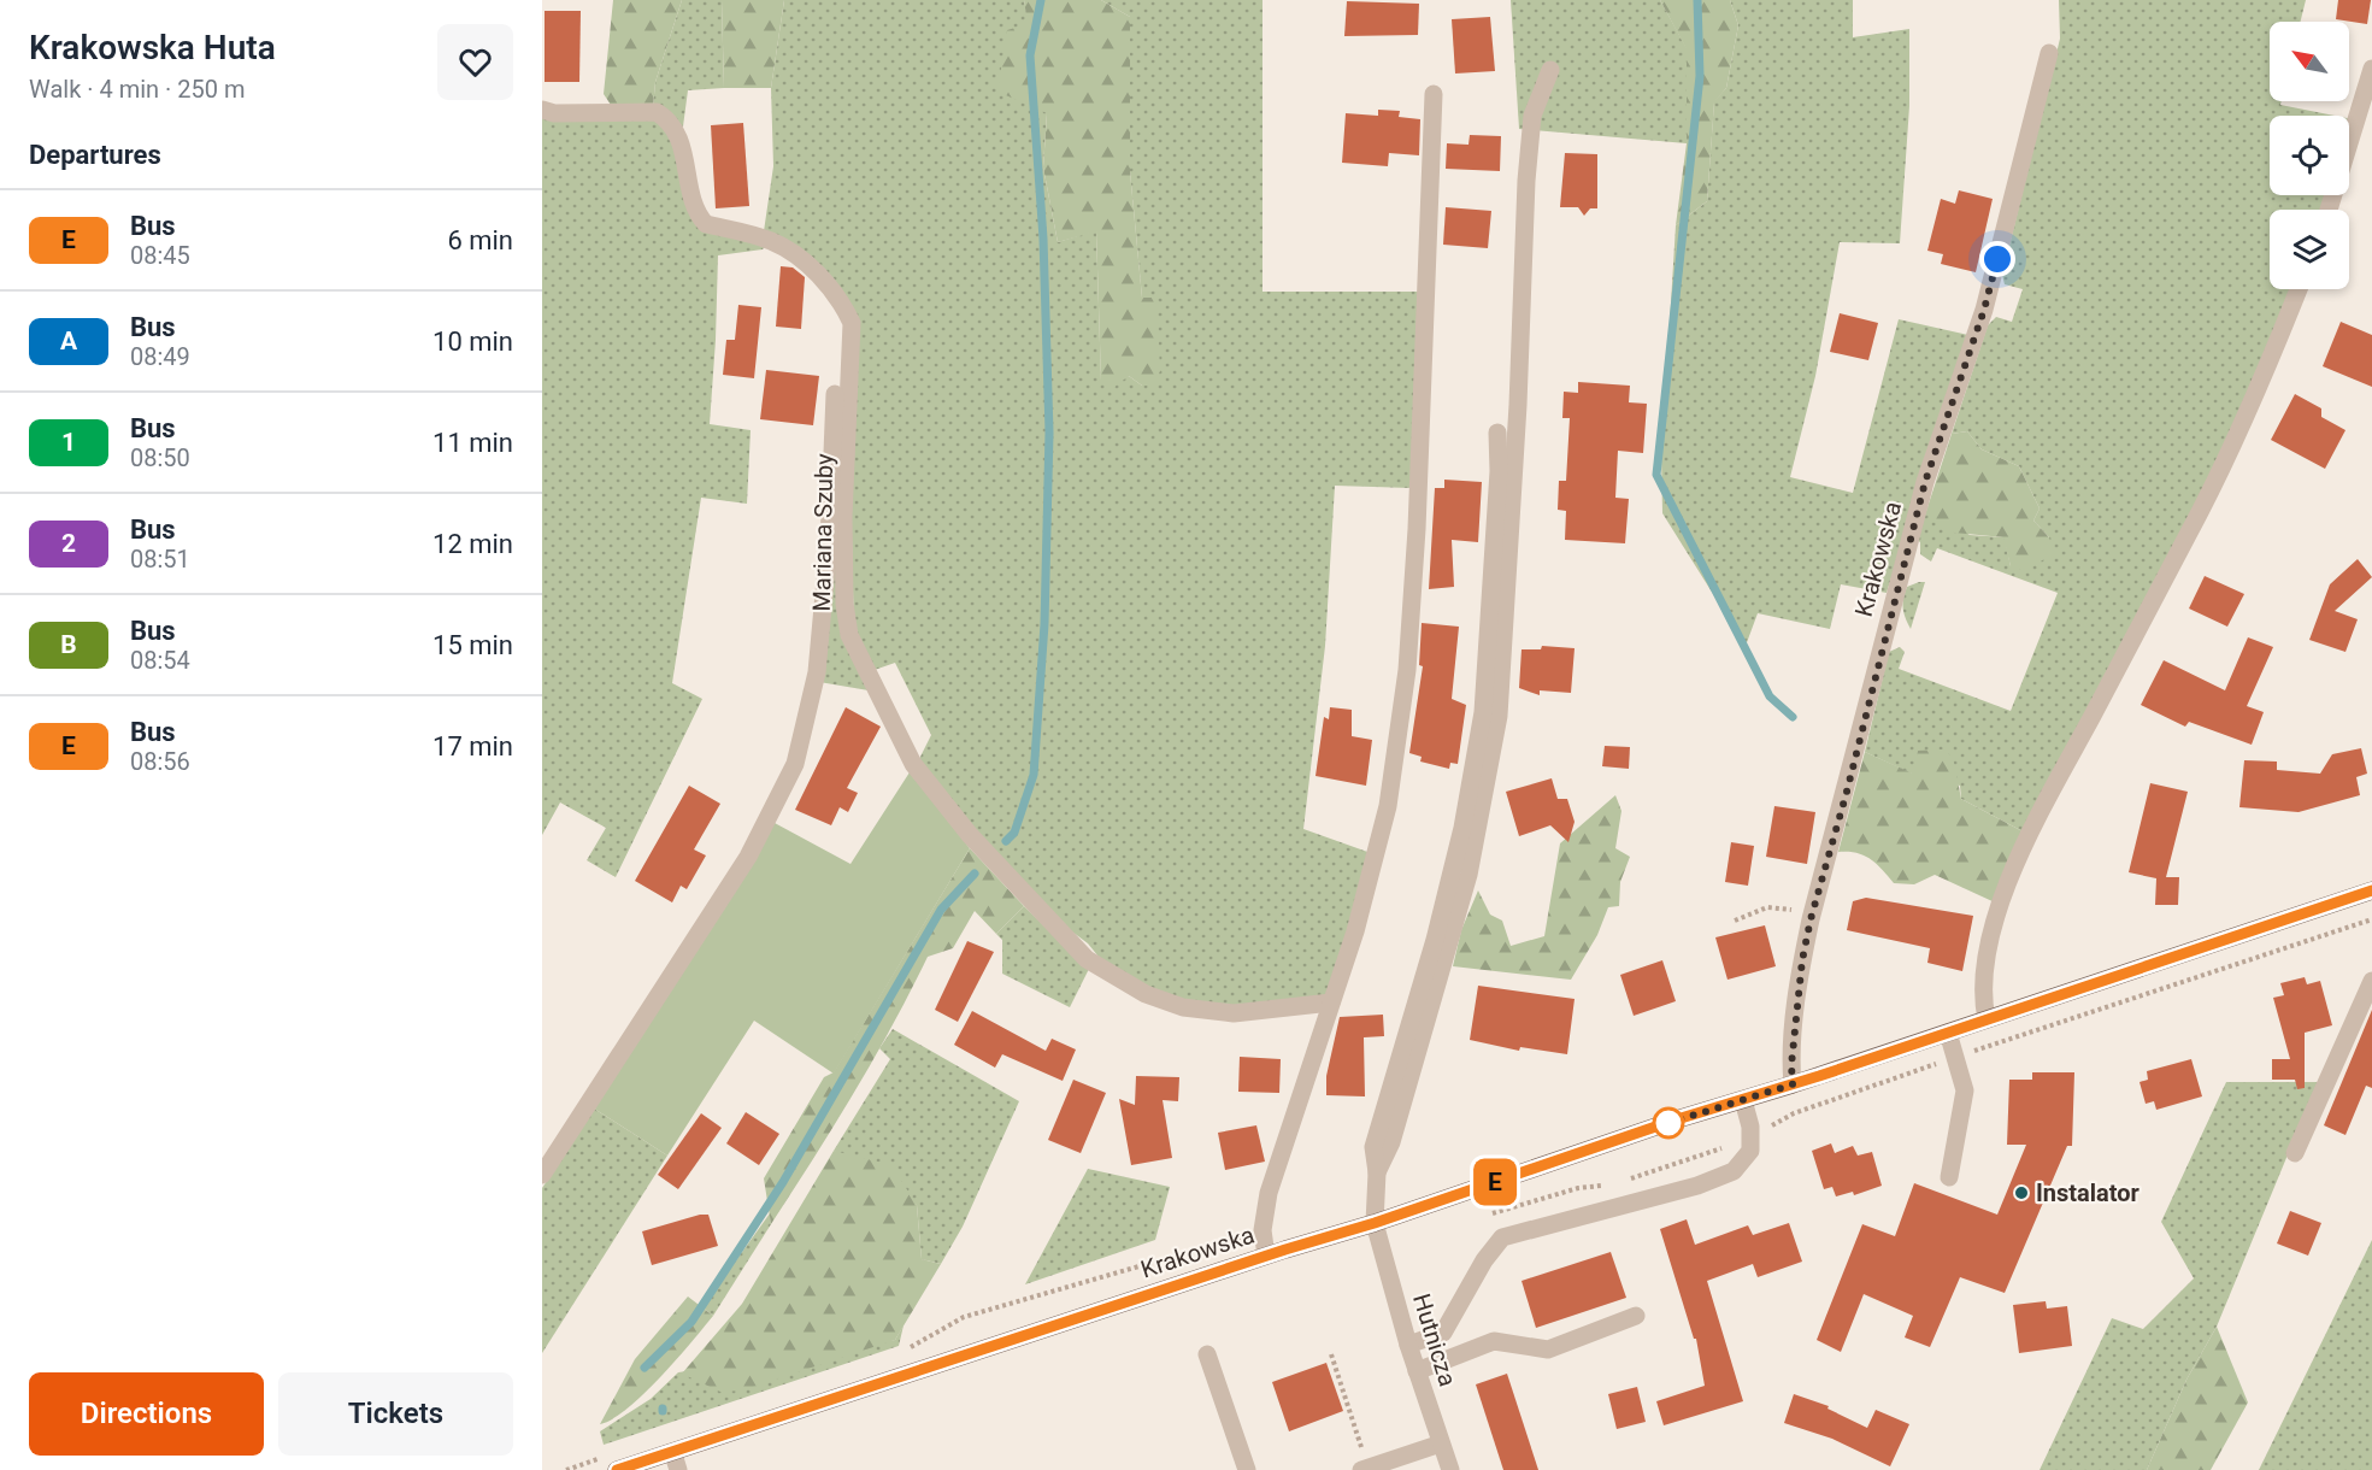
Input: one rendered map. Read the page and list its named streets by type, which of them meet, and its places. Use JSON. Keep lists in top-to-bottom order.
{
  "streets": {
    "main road": ["Krakowska"],
    "street": ["Mariana Szuby", "Hutnicza"]
  },
  "crossings": [
    ["Krakowska", "Hutnicza"]
  ],
  "places": ["Instalator"],
  "lines": ["bus line E"],
  "north": "top left",
  "page": {
    "heading": [
      ["Krakowska Huta", "Walk · 4 min · 250 m"],
      "Departures"
    ],
    "on_map": "E",
    "list": [
      {
        "mark": "E",
        "name": "Bus",
        "note": "08:45",
        "value": "6 min"
      },
      {
        "mark": "A",
        "name": "Bus",
        "note": "08:49",
        "value": "10 min"
      },
      {
        "mark": "1",
        "name": "Bus",
        "note": "08:50",
        "value": "11 min"
      },
      {
        "mark": "2",
        "name": "Bus",
        "note": "08:51",
        "value": "12 min"
      },
      {
        "mark": "B",
        "name": "Bus",
        "note": "08:54",
        "value": "15 min"
      },
      {
        "mark": "E",
        "name": "Bus",
        "note": "08:56",
        "value": "17 min"
      }
    ],
    "buttons": ["Directions", "Tickets"]
  }
}
